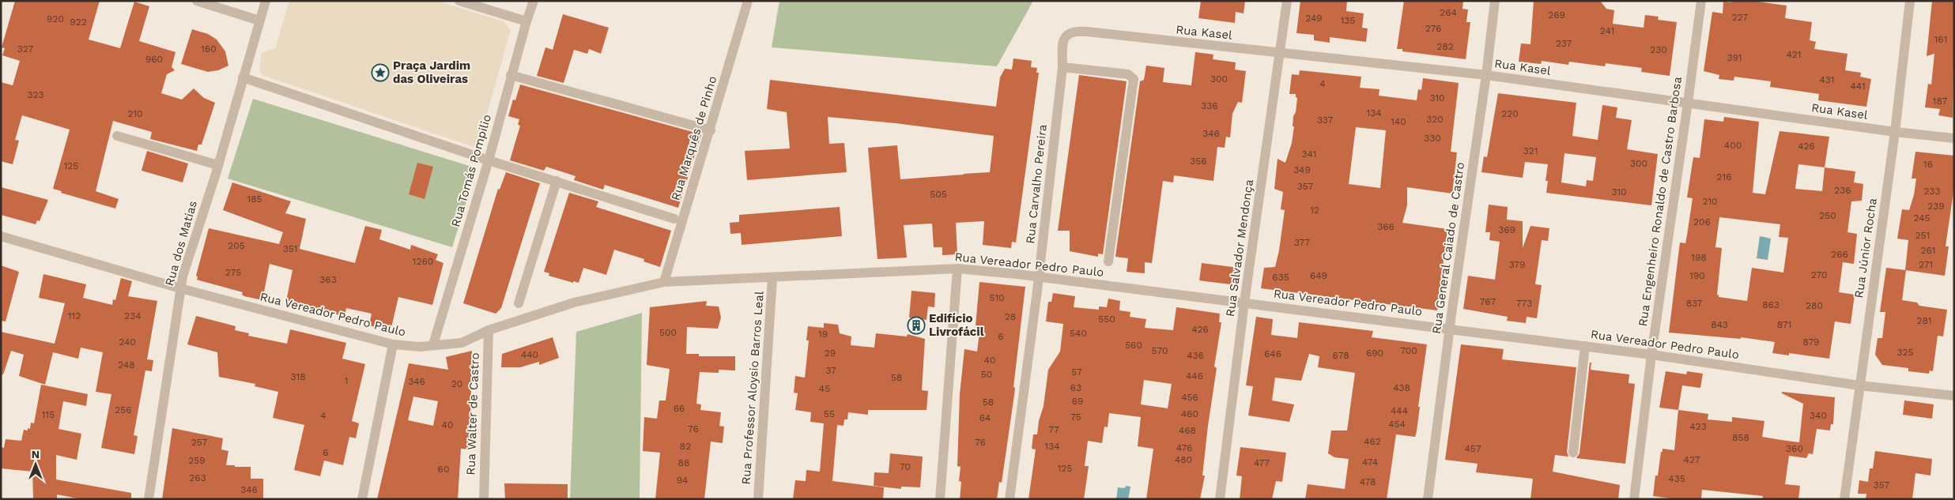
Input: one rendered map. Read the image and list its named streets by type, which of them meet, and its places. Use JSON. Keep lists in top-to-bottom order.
{
  "streets": {
    "street": [
      "Rua Kasel",
      "Rua Marquês de Pinho",
      "Rua Tomás Pompilio",
      "Rua Carvalho Pereira",
      "Rua Engenheiro Ronaldo de Castro Barbosa",
      "Rua dos Matias",
      "Rua Salvador Mendonça",
      "Rua General Caiado de Castro",
      "Rua Júnior Rocha",
      "Rua Vereador Pedro Paulo",
      "Rua Professor Aloysio Barros Leal",
      "Rua Walter de Castro"
    ]
  },
  "crossings": [
    ["Rua Kasel", "Rua Carvalho Pereira"],
    ["Rua Kasel", "Rua Engenheiro Ronaldo de Castro Barbosa"],
    ["Rua Kasel", "Rua Salvador Mendonça"],
    ["Rua Kasel", "Rua General Caiado de Castro"],
    ["Rua Kasel", "Rua Júnior Rocha"],
    ["Rua Marquês de Pinho", "Rua Vereador Pedro Paulo"],
    ["Rua Tomás Pompilio", "Rua Vereador Pedro Paulo"],
    ["Rua Carvalho Pereira", "Rua Vereador Pedro Paulo"],
    ["Rua Engenheiro Ronaldo de Castro Barbosa", "Rua Vereador Pedro Paulo"],
    ["Rua dos Matias", "Rua Vereador Pedro Paulo"],
    ["Rua Salvador Mendonça", "Rua Vereador Pedro Paulo"],
    ["Rua General Caiado de Castro", "Rua Vereador Pedro Paulo"],
    ["Rua Júnior Rocha", "Rua Vereador Pedro Paulo"],
    ["Rua Vereador Pedro Paulo", "Rua Professor Aloysio Barros Leal"],
    ["Rua Vereador Pedro Paulo", "Rua Walter de Castro"]
  ],
  "places": {
    "place": ["Praça Jardim das Oliveiras"],
    "building": ["Edifício Livrofácil"]
  },
  "house_numbers": [
    "264",
    "269",
    "227",
    "249",
    "920",
    "135",
    "922",
    "276",
    "241",
    "161",
    "237",
    "282",
    "327",
    "160",
    "230",
    "421",
    "391",
    "960",
    "300",
    "431",
    "4",
    "441",
    "323",
    "310",
    "187",
    "336",
    "134",
    "210",
    "220",
    "320",
    "337",
    "140",
    "346",
    "330",
    "400",
    "426",
    "321",
    "341",
    "356",
    "300",
    "16",
    "125",
    "349",
    "216",
    "357",
    "236",
    "233",
    "310",
    "505",
    "185",
    "210",
    "239",
    "12",
    "250",
    "245",
    "206",
    "366",
    "369",
    "251",
    "377",
    "205",
    "351",
    "261",
    "266",
    "198",
    "1260",
    "379",
    "271",
    "275",
    "270",
    "649",
    "190",
    "635",
    "363",
    "510",
    "767",
    "773",
    "837",
    "863",
    "280",
    "112",
    "234",
    "28",
    "550",
    "281",
    "843",
    "871",
    "426",
    "500",
    "540",
    "19",
    "6",
    "240",
    "879",
    "560",
    "570",
    "700",
    "325",
    "29",
    "690",
    "646",
    "440",
    "436",
    "678",
    "40",
    "248",
    "37",
    "57",
    "50",
    "446",
    "318",
    "58",
    "1",
    "346",
    "20",
    "63",
    "438",
    "45",
    "456",
    "69",
    "58",
    "66",
    "256",
    "444",
    "55",
    "460",
    "115",
    "4",
    "340",
    "75",
    "64",
    "454",
    "40",
    "423",
    "76",
    "77",
    "468",
    "858",
    "462",
    "257",
    "76",
    "82",
    "134",
    "476",
    "457",
    "360",
    "6",
    "480",
    "427",
    "259",
    "474",
    "88",
    "477",
    "70",
    "125",
    "60",
    "263",
    "435",
    "94",
    "478",
    "357",
    "346"
  ],
  "north": "top"
}
